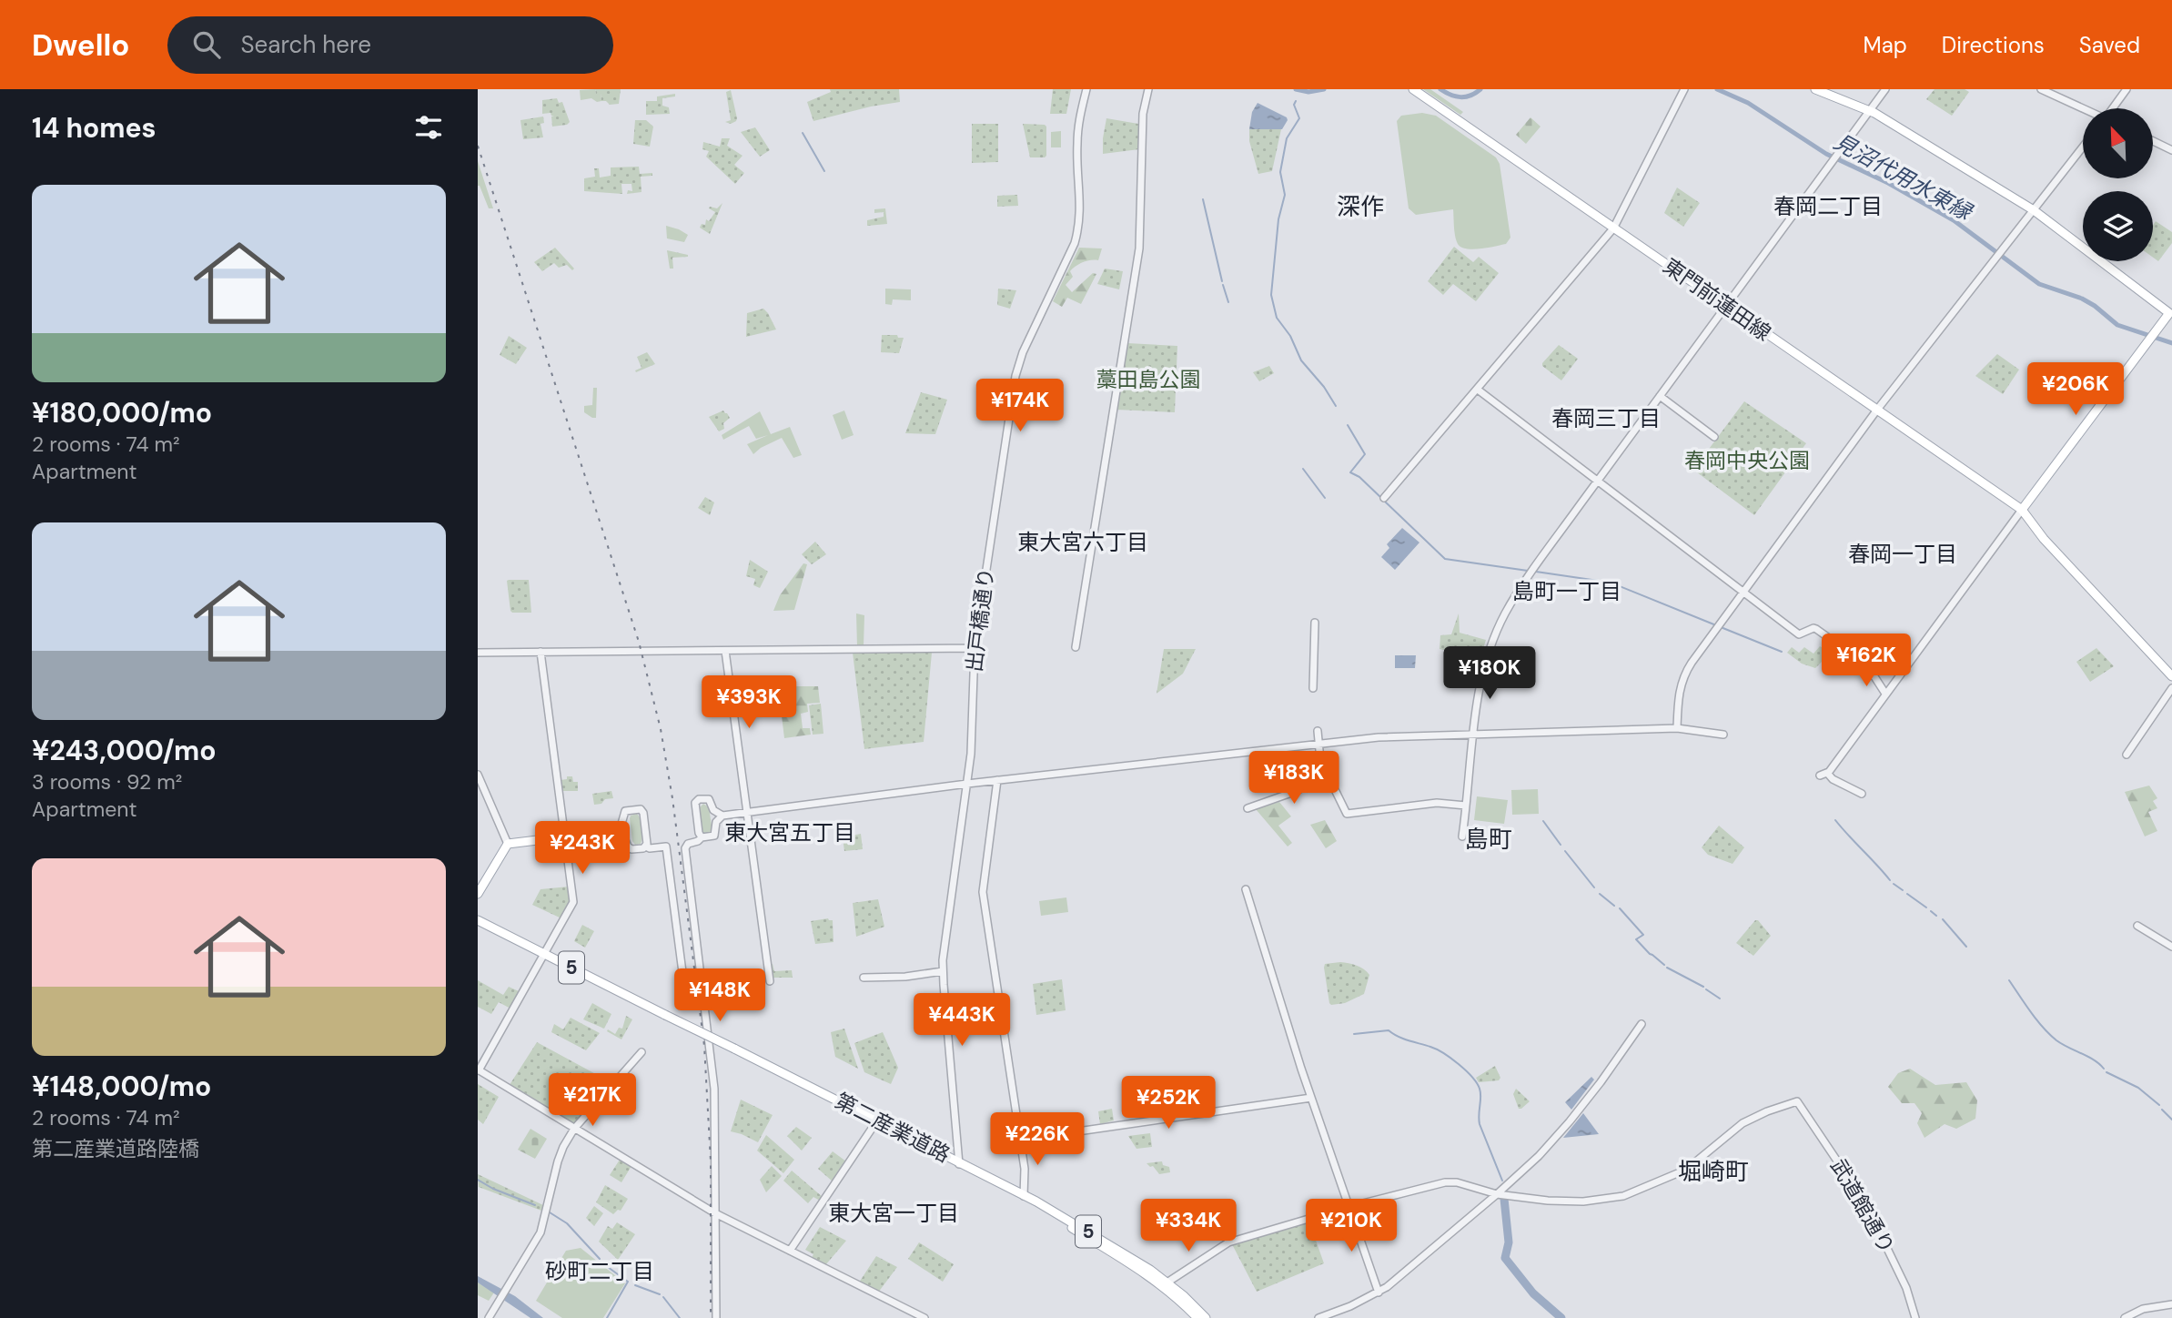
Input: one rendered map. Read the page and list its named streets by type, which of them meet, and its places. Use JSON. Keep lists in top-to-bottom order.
{
  "streets": {
    "main road": ["東門前蓮田線", "5", "第二産業道路"],
    "street": ["出戸橋通り", "武道館通り"]
  },
  "crossings": [
    ["出戸橋通り", "第二産業道路"],
    ["5", "第二産業道路"]
  ],
  "districts": [
    "春岡二丁目",
    "深作",
    "春岡三丁目",
    "東大宮六丁目",
    "春岡一丁目",
    "島町一丁目",
    "東大宮五丁目",
    "島町",
    "堀崎町",
    "東大宮一丁目",
    "砂町二丁目"
  ],
  "water": ["見沼代用水東縁"],
  "parks": ["藁田島公園", "春岡中央公園"],
  "north": "top left",
  "page": {
    "header": "Dwello",
    "search": "Search here",
    "nav": ["Map", "Directions", "Saved"],
    "heading": "14 homes",
    "list": [
      {
        "name": "¥180,000/mo",
        "note": "2 rooms · 74 m² · Apartment"
      },
      {
        "name": "¥243,000/mo",
        "note": "3 rooms · 92 m² · Apartment"
      },
      {
        "name": "¥148,000/mo",
        "note": "2 rooms · 74 m² · 第二産業道路陸橋"
      }
    ],
    "price": [
      "¥206K",
      "¥174K",
      "¥162K",
      "¥180K",
      "¥393K",
      "¥183K",
      "¥243K",
      "¥148K",
      "¥443K",
      "¥217K",
      "¥252K",
      "¥226K",
      "¥334K",
      "¥210K"
    ]
  }
}
